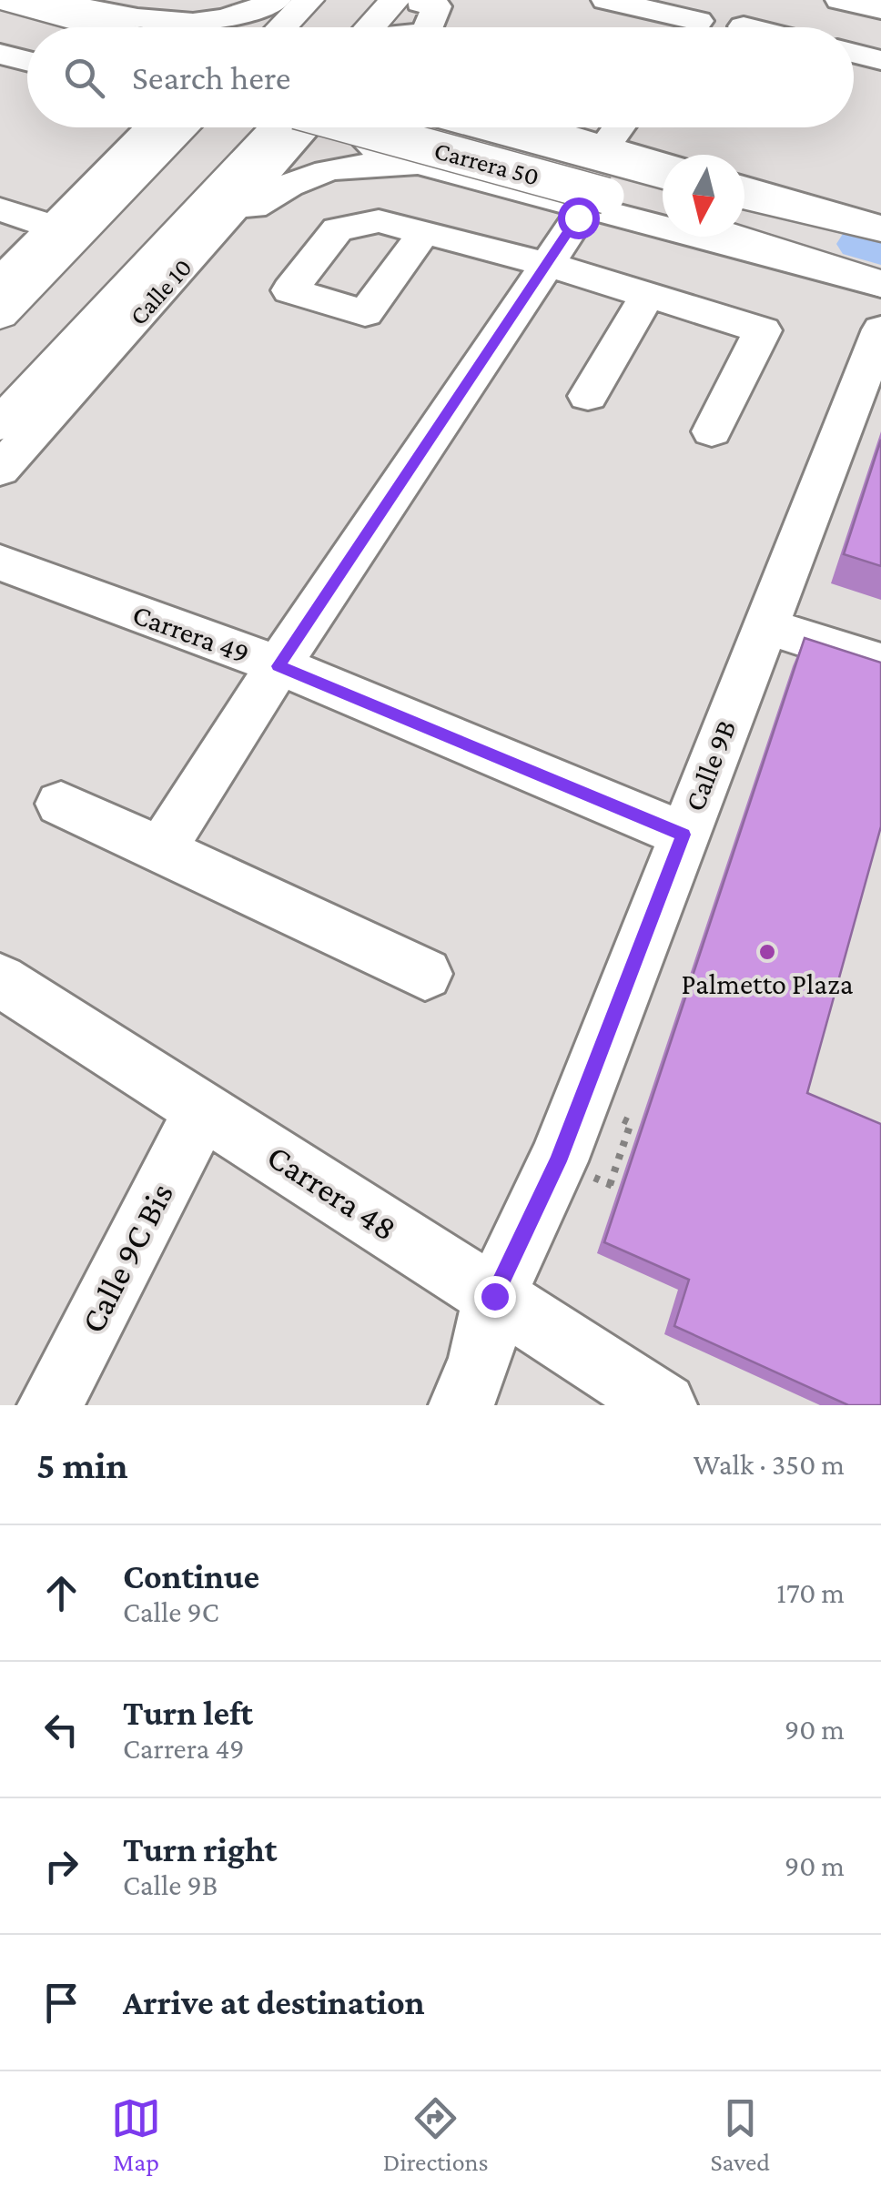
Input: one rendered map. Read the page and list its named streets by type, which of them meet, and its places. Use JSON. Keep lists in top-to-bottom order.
{
  "streets": {
    "main road": ["Carrera 50", "Calle 10"],
    "street": [
      "Carrera 49",
      "Calle 9B",
      "Carrera 48",
      "Calle 9C Bis"
    ]
  },
  "crossings": [
    ["Carrera 49", "Calle 9B"],
    ["Calle 9B", "Carrera 48"],
    ["Carrera 48", "Calle 9C Bis"]
  ],
  "places": ["Palmetto Plaza"],
  "north": "bottom",
  "page": {
    "search": "Search here",
    "heading": ["5 min", "Walk · 350 m"],
    "list": [
      ["Continue", "Calle 9C", "170 m"],
      ["Turn left", "Carrera 49", "90 m"],
      ["Turn right", "Calle 9B", "90 m"],
      "Arrive at destination"
    ],
    "nav": ["Map", "Directions", "Saved"]
  }
}
